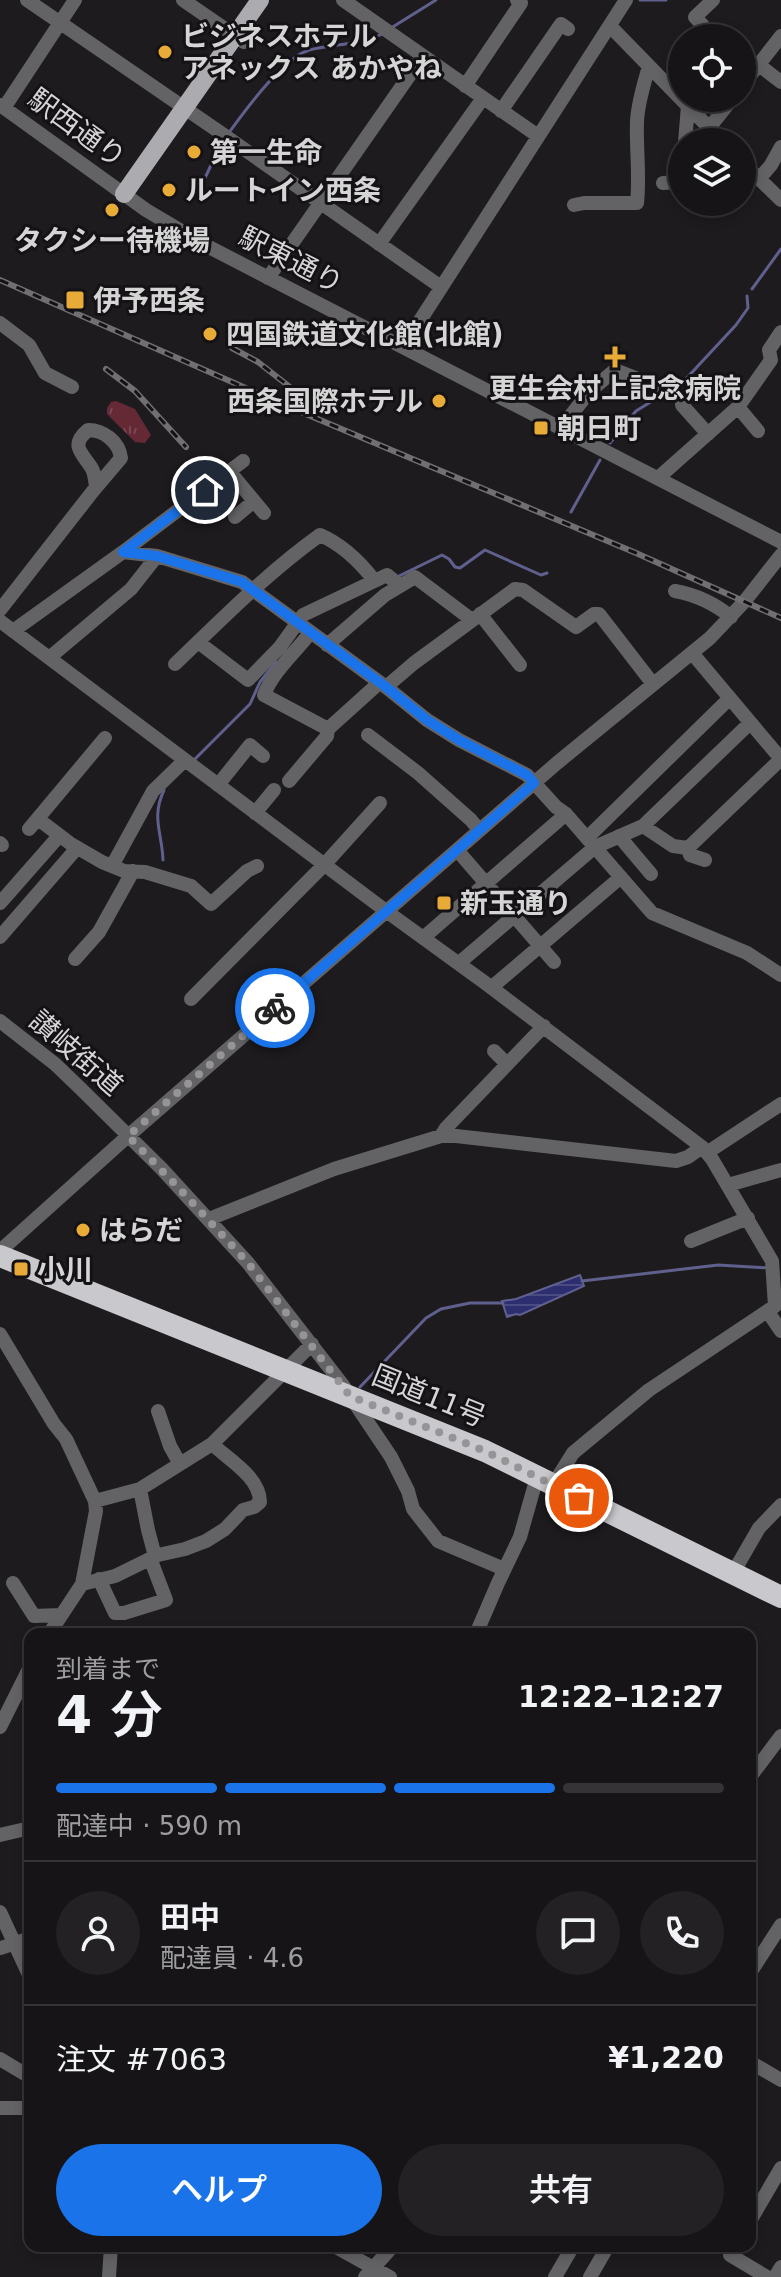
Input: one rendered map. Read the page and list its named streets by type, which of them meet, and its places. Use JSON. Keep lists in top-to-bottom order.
{
  "streets": {
    "highway": ["国道11号"],
    "street": ["駅西通り", "駅東通り", "讃岐街道"]
  },
  "crossings": [
    ["駅西通り", "駅東通り"],
    ["讃岐街道", "国道11号"]
  ],
  "places": {
    "other": [
      "ビジネスホテル アネックス あかやね",
      "第一生命",
      "ルートイン西条",
      "タクシー待機場",
      "四国鉄道文化館(北館)",
      "西条国際ホテル",
      "はらだ"
    ],
    "transit": [
      "伊予西条",
      "朝日町",
      "新玉通り",
      "小川"
    ],
    "health": ["更生会村上記念病院"]
  },
  "page": {
    "heading": ["4 分", "到着まで", "12:22–12:27"],
    "panel": [
      "田中",
      "配達員 · 4.6",
      "注文 #7063",
      "¥1,220"
    ],
    "bar": "配達中 · 590 m",
    "buttons": ["ヘルプ", "共有"]
  }
}
